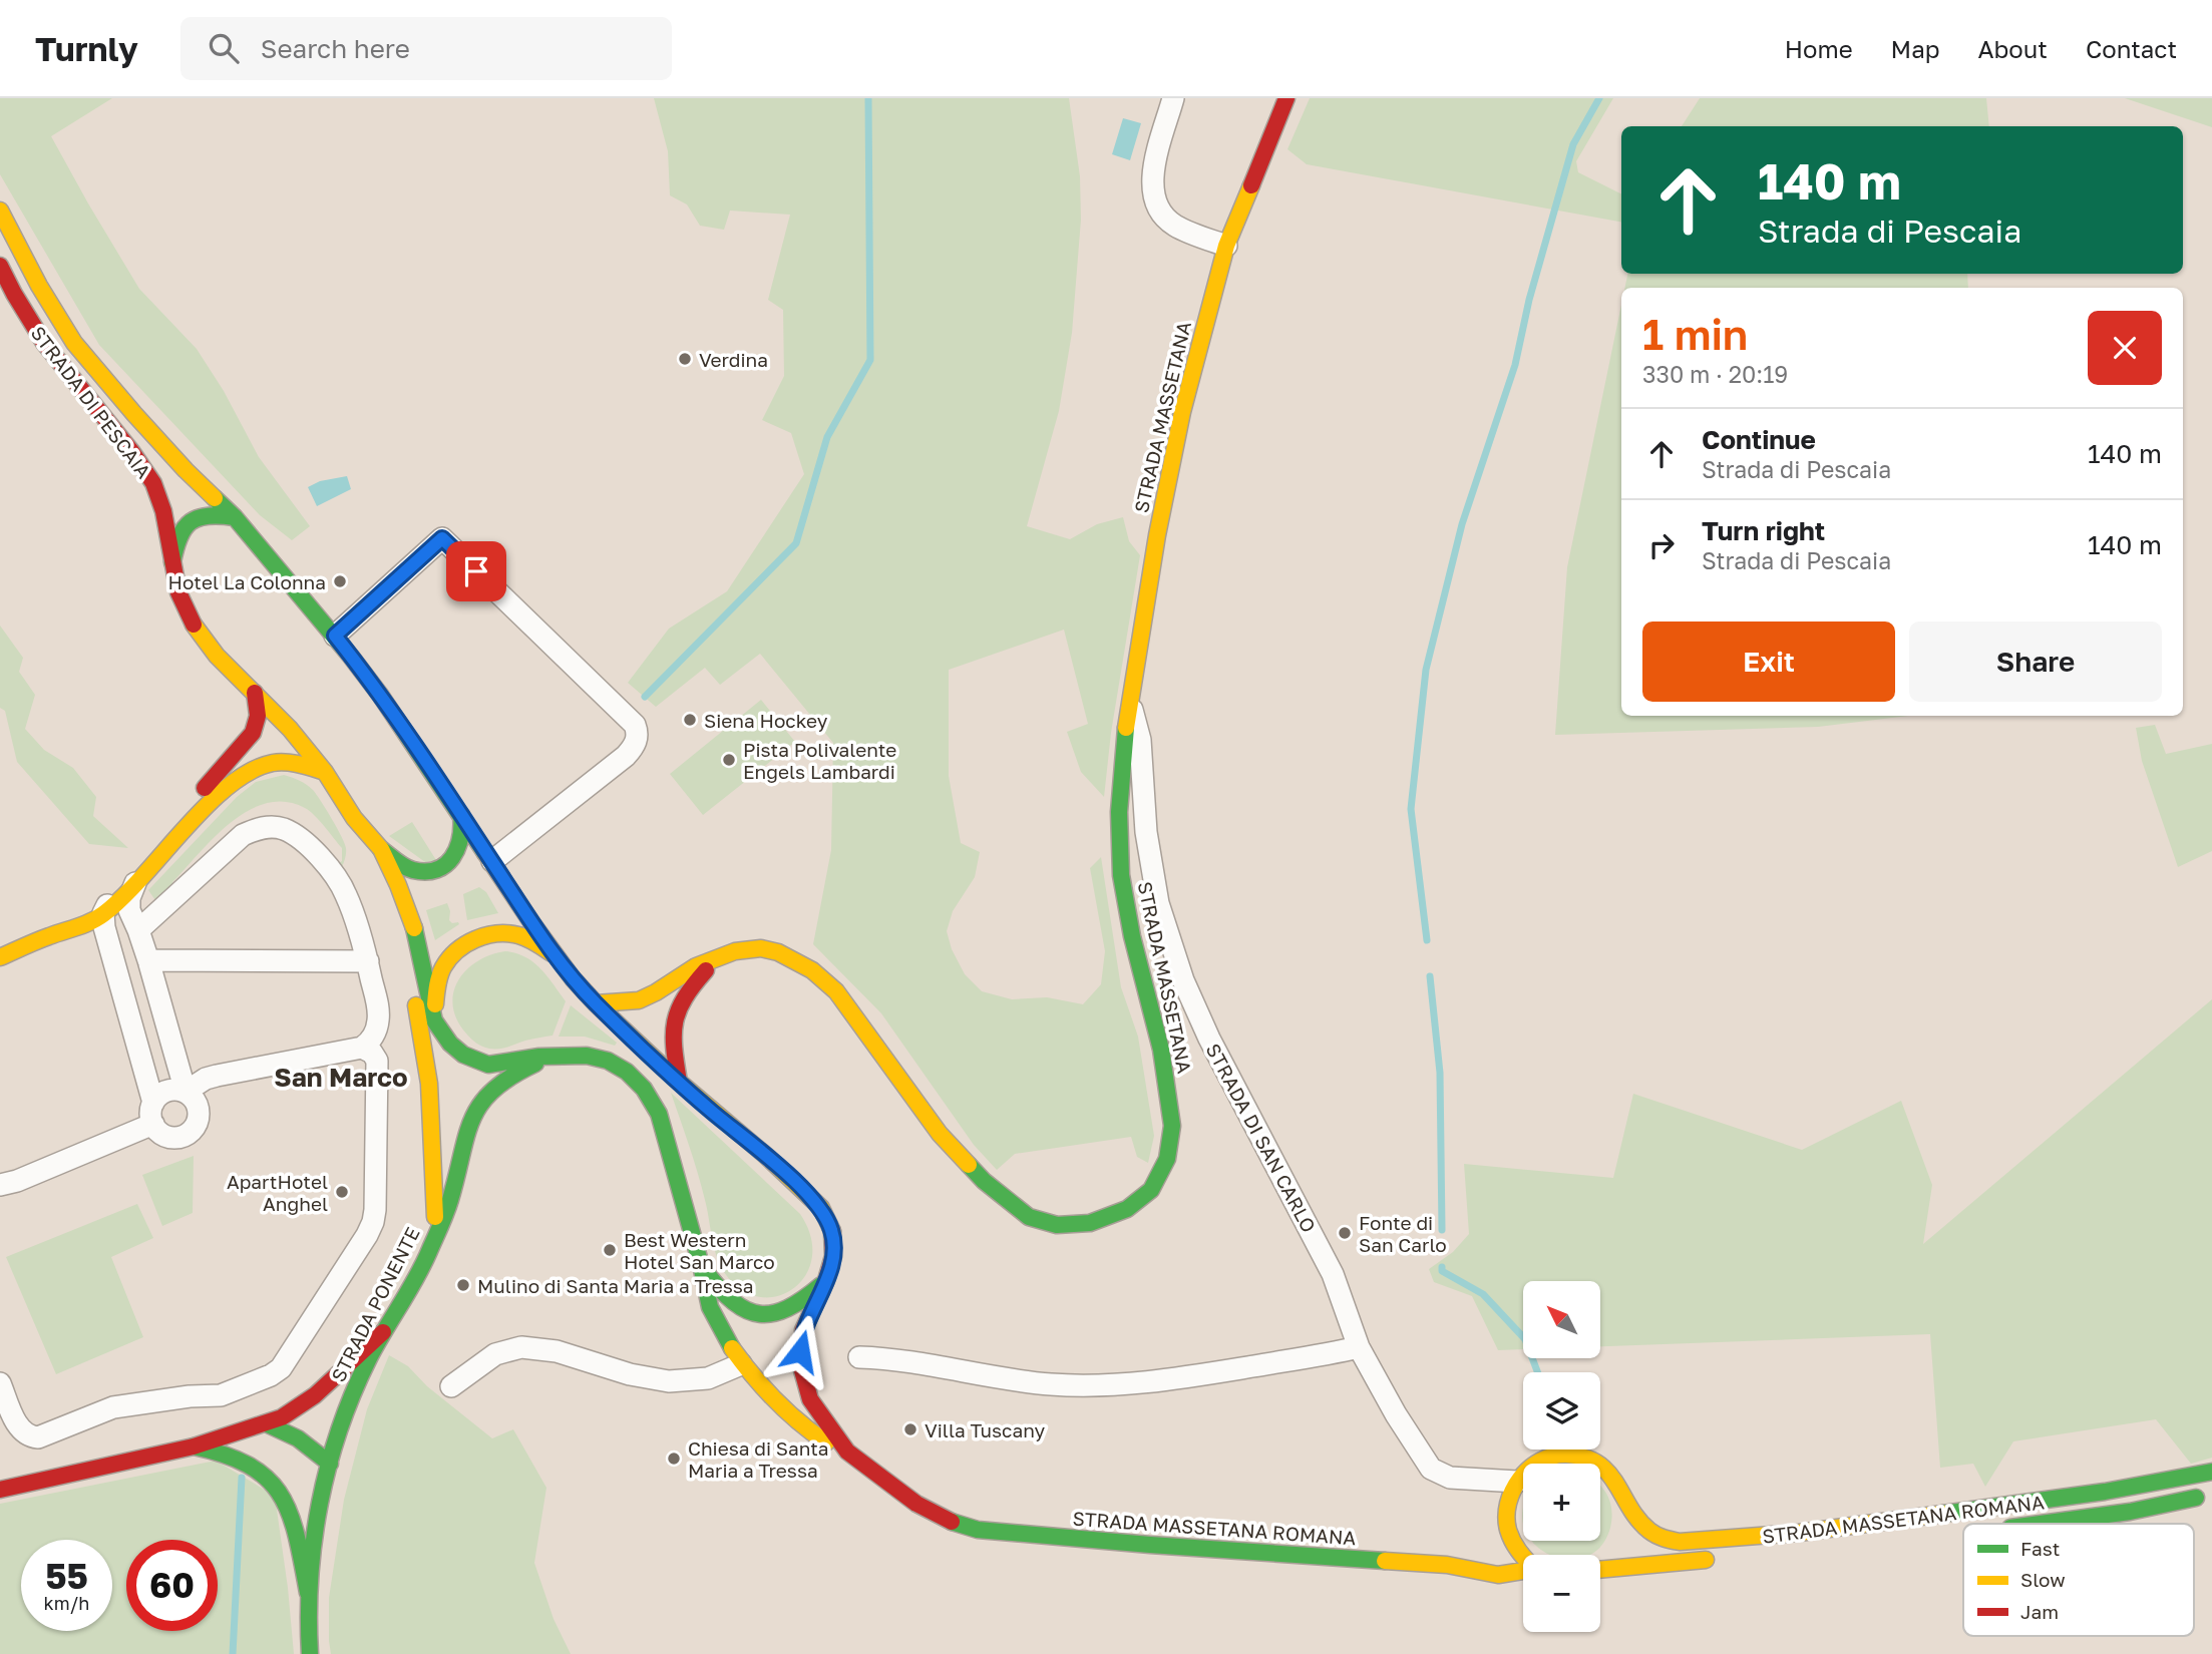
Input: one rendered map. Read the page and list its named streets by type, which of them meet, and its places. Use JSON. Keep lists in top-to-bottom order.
{
  "streets": {
    "main road": [
      "STRADA DI PESCAIA",
      "STRADA MASSETANA",
      "STRADA PONENTE",
      "STRADA MASSETANA ROMANA"
    ],
    "street": ["STRADA DI SAN CARLO"]
  },
  "crossings": [
    ["STRADA DI PESCAIA", "STRADA MASSETANA"],
    ["STRADA DI PESCAIA", "STRADA PONENTE"],
    ["STRADA MASSETANA", "STRADA DI SAN CARLO"],
    ["STRADA DI SAN CARLO", "STRADA MASSETANA ROMANA"]
  ],
  "districts": ["San Marco"],
  "places": [
    "Verdina",
    "Hotel La Colonna",
    "Siena Hockey",
    "Pista Polivalente Engels Lambardi",
    "ApartHotel Anghel",
    "Fonte di San Carlo",
    "Best Western Hotel San Marco",
    "Mulino di Santa Maria a Tressa",
    "Villa Tuscany",
    "Chiesa di Santa Maria a Tressa"
  ],
  "legend": ["Fast", "Slow", "Jam"],
  "north": "top left",
  "page": {
    "header": "Turnly",
    "search": "Search here",
    "nav": [
      "Home",
      "Map",
      "About",
      "Contact"
    ],
    "turn": ["140 m", "Strada di Pescaia"],
    "heading": ["1 min", "330 m · 20:19"],
    "list": [
      {
        "name": "Continue",
        "note": "Strada di Pescaia",
        "value": "140 m"
      },
      {
        "name": "Turn right",
        "note": "Strada di Pescaia",
        "value": "140 m"
      }
    ],
    "buttons": ["Exit", "Share"],
    "map_buttons": ["+", "−"],
    "speed": "55 km/h",
    "limit": "60"
  }
}
